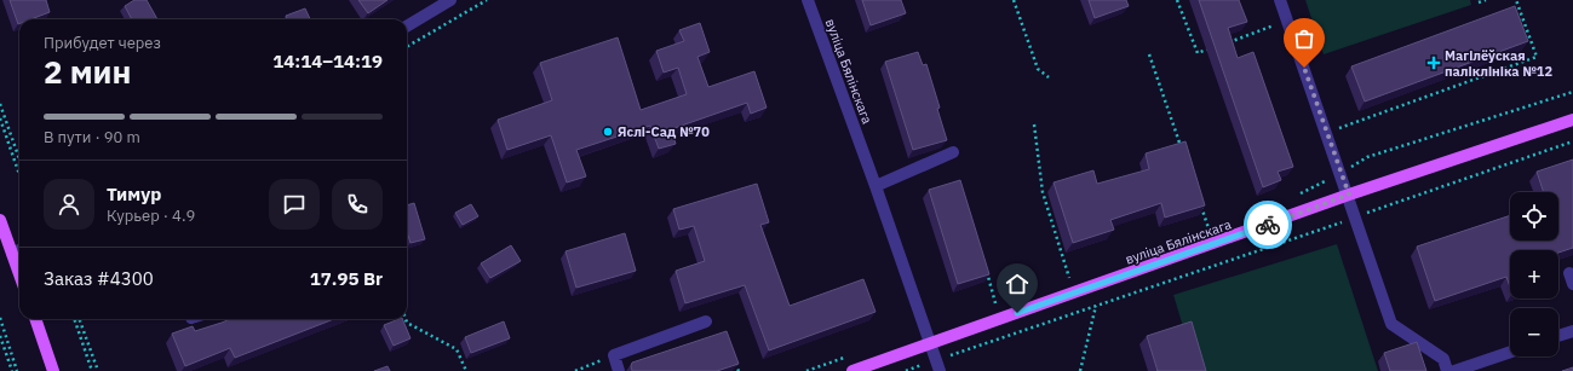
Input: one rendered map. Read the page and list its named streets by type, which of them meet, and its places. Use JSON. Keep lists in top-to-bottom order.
{
  "streets": {
    "main road": ["вуліца Бялінскага"]
  },
  "places": {
    "health": ["Магілёўская паліклініка №12"],
    "other": ["Яслі-Сад №70"]
  },
  "page": {
    "heading": ["2 мин", "Прибудет через", "14:14–14:19"],
    "panel": [
      "Тимур",
      "Курьер · 4.9",
      "Заказ #4300",
      "17.95 Br"
    ],
    "bar": "В пути · 90 m",
    "map_buttons": ["+", "−"]
  }
}
